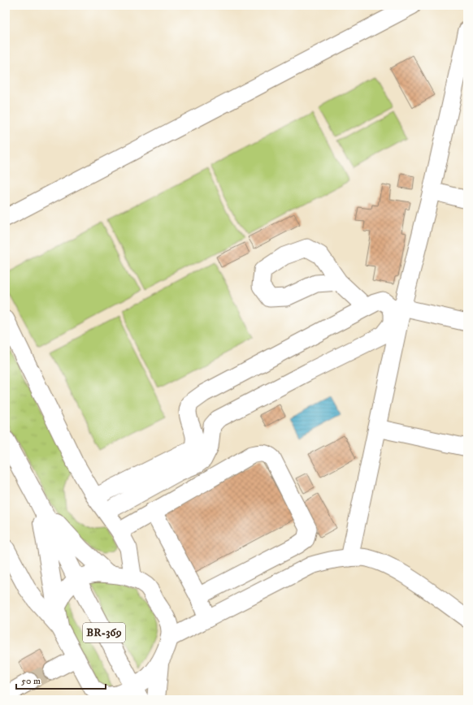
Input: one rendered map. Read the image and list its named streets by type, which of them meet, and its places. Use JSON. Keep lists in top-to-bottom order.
{
  "streets": {
    "highway": ["BR-369"]
  },
  "scale_bar": "50 m"
}
